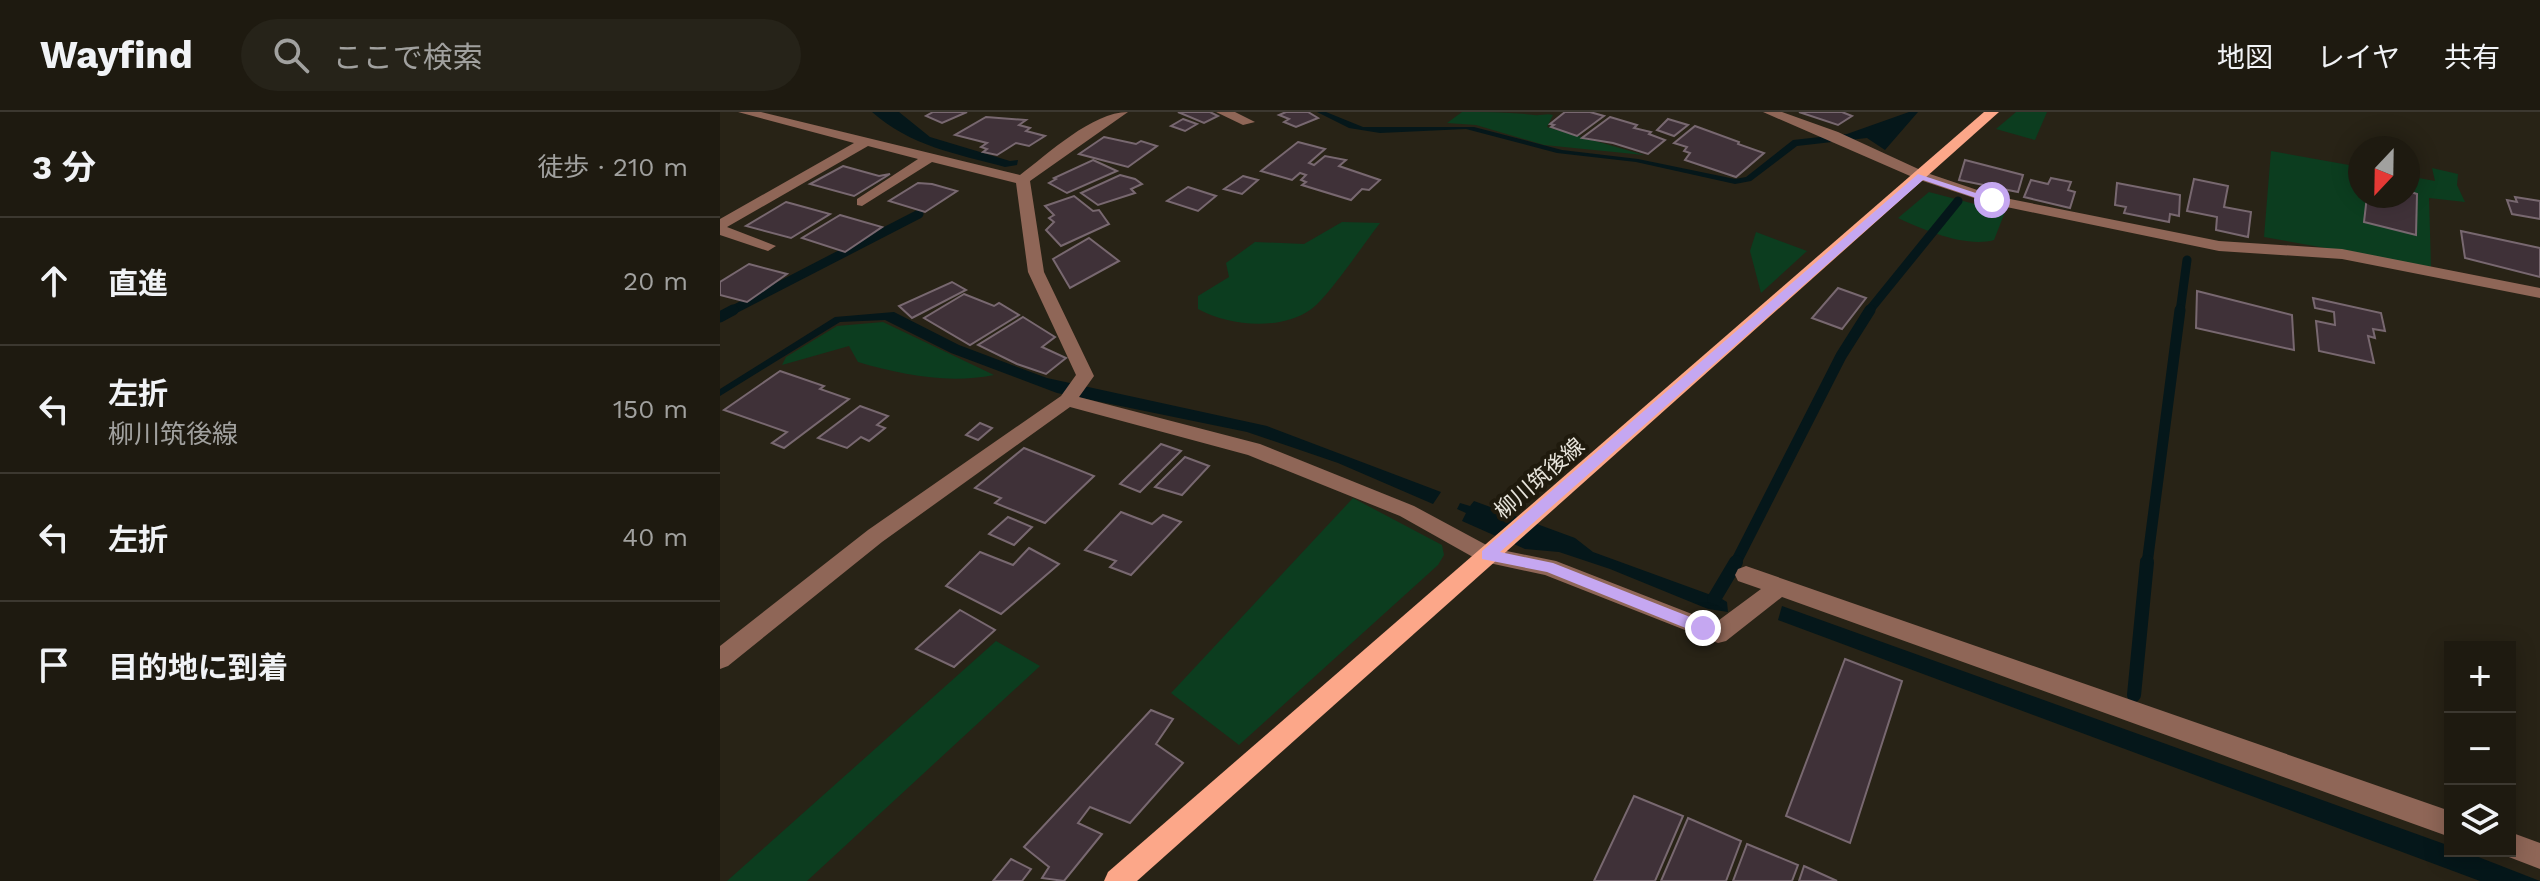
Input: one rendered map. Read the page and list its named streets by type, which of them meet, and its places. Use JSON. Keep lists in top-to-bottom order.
{
  "streets": {
    "main road": ["柳川筑後線"]
  },
  "north": "bottom",
  "page": {
    "header": "Wayfind",
    "search": "ここで検索",
    "nav": ["地図", "レイヤ", "共有"],
    "heading": ["3 分", "徒歩 · 210 m"],
    "list": [
      ["直進", "20 m"],
      ["左折", "柳川筑後線", "150 m"],
      ["左折", "40 m"],
      "目的地に到着"
    ],
    "map_buttons": ["+", "−"]
  }
}
